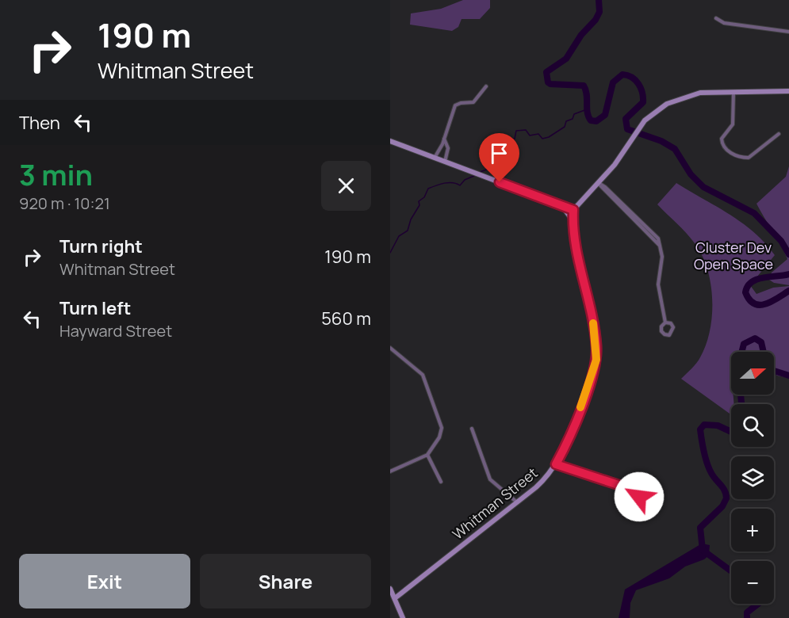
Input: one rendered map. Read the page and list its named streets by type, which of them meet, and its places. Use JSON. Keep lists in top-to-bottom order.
{
  "streets": {
    "street": ["Whitman Street"]
  },
  "parks": ["Cluster Dev Open Space"],
  "north": "right",
  "page": {
    "turn": ["190 m", "Whitman Street"],
    "then": "Then",
    "heading": ["3 min", "920 m · 10:21"],
    "list": [
      {
        "name": "Turn right",
        "note": "Whitman Street",
        "value": "190 m"
      },
      {
        "name": "Turn left",
        "note": "Hayward Street",
        "value": "560 m"
      }
    ],
    "map_buttons": ["+", "−"],
    "buttons": ["Exit", "Share"]
  }
}
